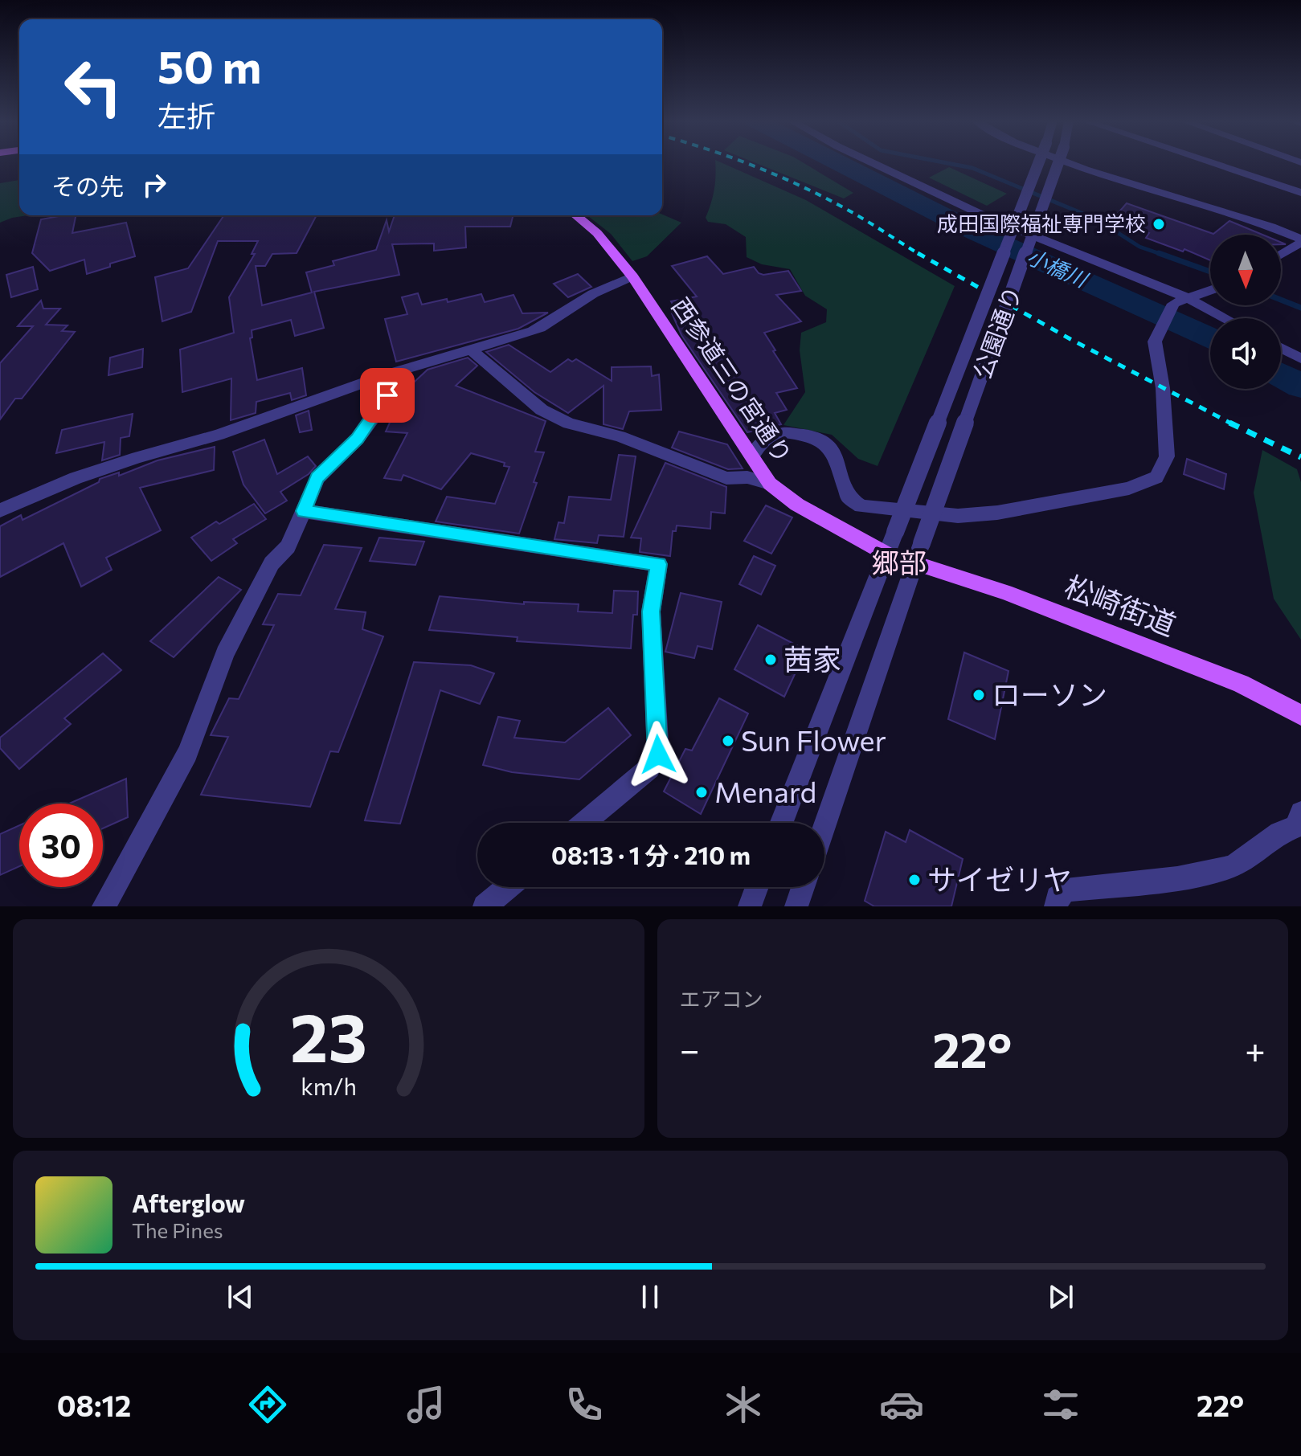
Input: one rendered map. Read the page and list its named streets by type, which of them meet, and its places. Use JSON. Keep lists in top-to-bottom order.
{
  "streets": {
    "main road": ["西参道三の宮通り", "松崎街道"],
    "street": ["公園通り"]
  },
  "crossings": [
    ["公園通り", "西参道三の宮通り"],
    ["公園通り", "松崎街道"],
    ["西参道三の宮通り", "松崎街道"]
  ],
  "districts": ["郷部"],
  "water": ["小橋川"],
  "places": [
    "成田国際福祉専門学校",
    "茜家",
    "ローソン",
    "Sun Flower",
    "Menard",
    "サイゼリヤ"
  ],
  "north": "bottom",
  "page": {
    "turn": ["50 m", "左折"],
    "then": "その先",
    "limit": "30",
    "trip": "08:13 · 1 分 · 210 m",
    "tile": "エアコン",
    "heat": ["−", "22°", "+"],
    "song": ["Afterglow", "The Pines"],
    "tabs": ["08:12", "22°"],
    "gauge": ["23", "km/h"]
  }
}
